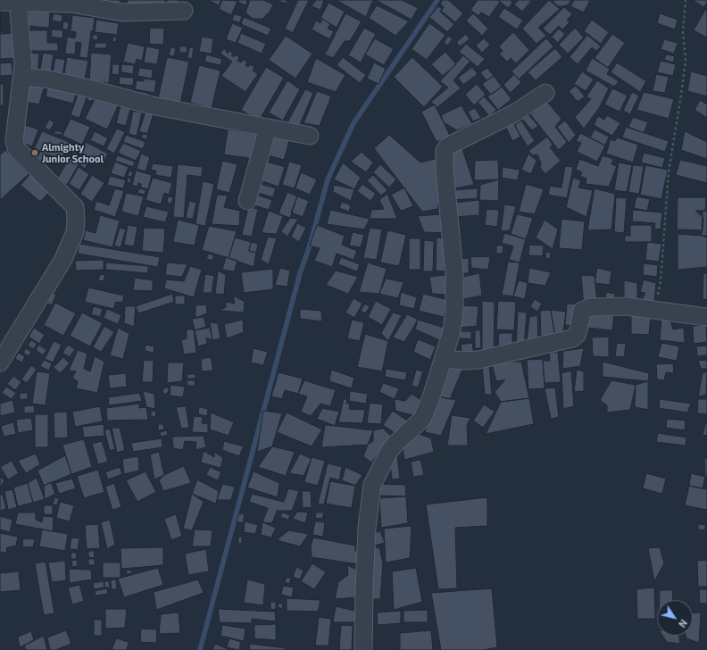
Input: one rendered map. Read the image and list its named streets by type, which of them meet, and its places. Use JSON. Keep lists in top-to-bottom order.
{
  "places": ["Almighty Junior School"],
  "north": "bottom right"
}
